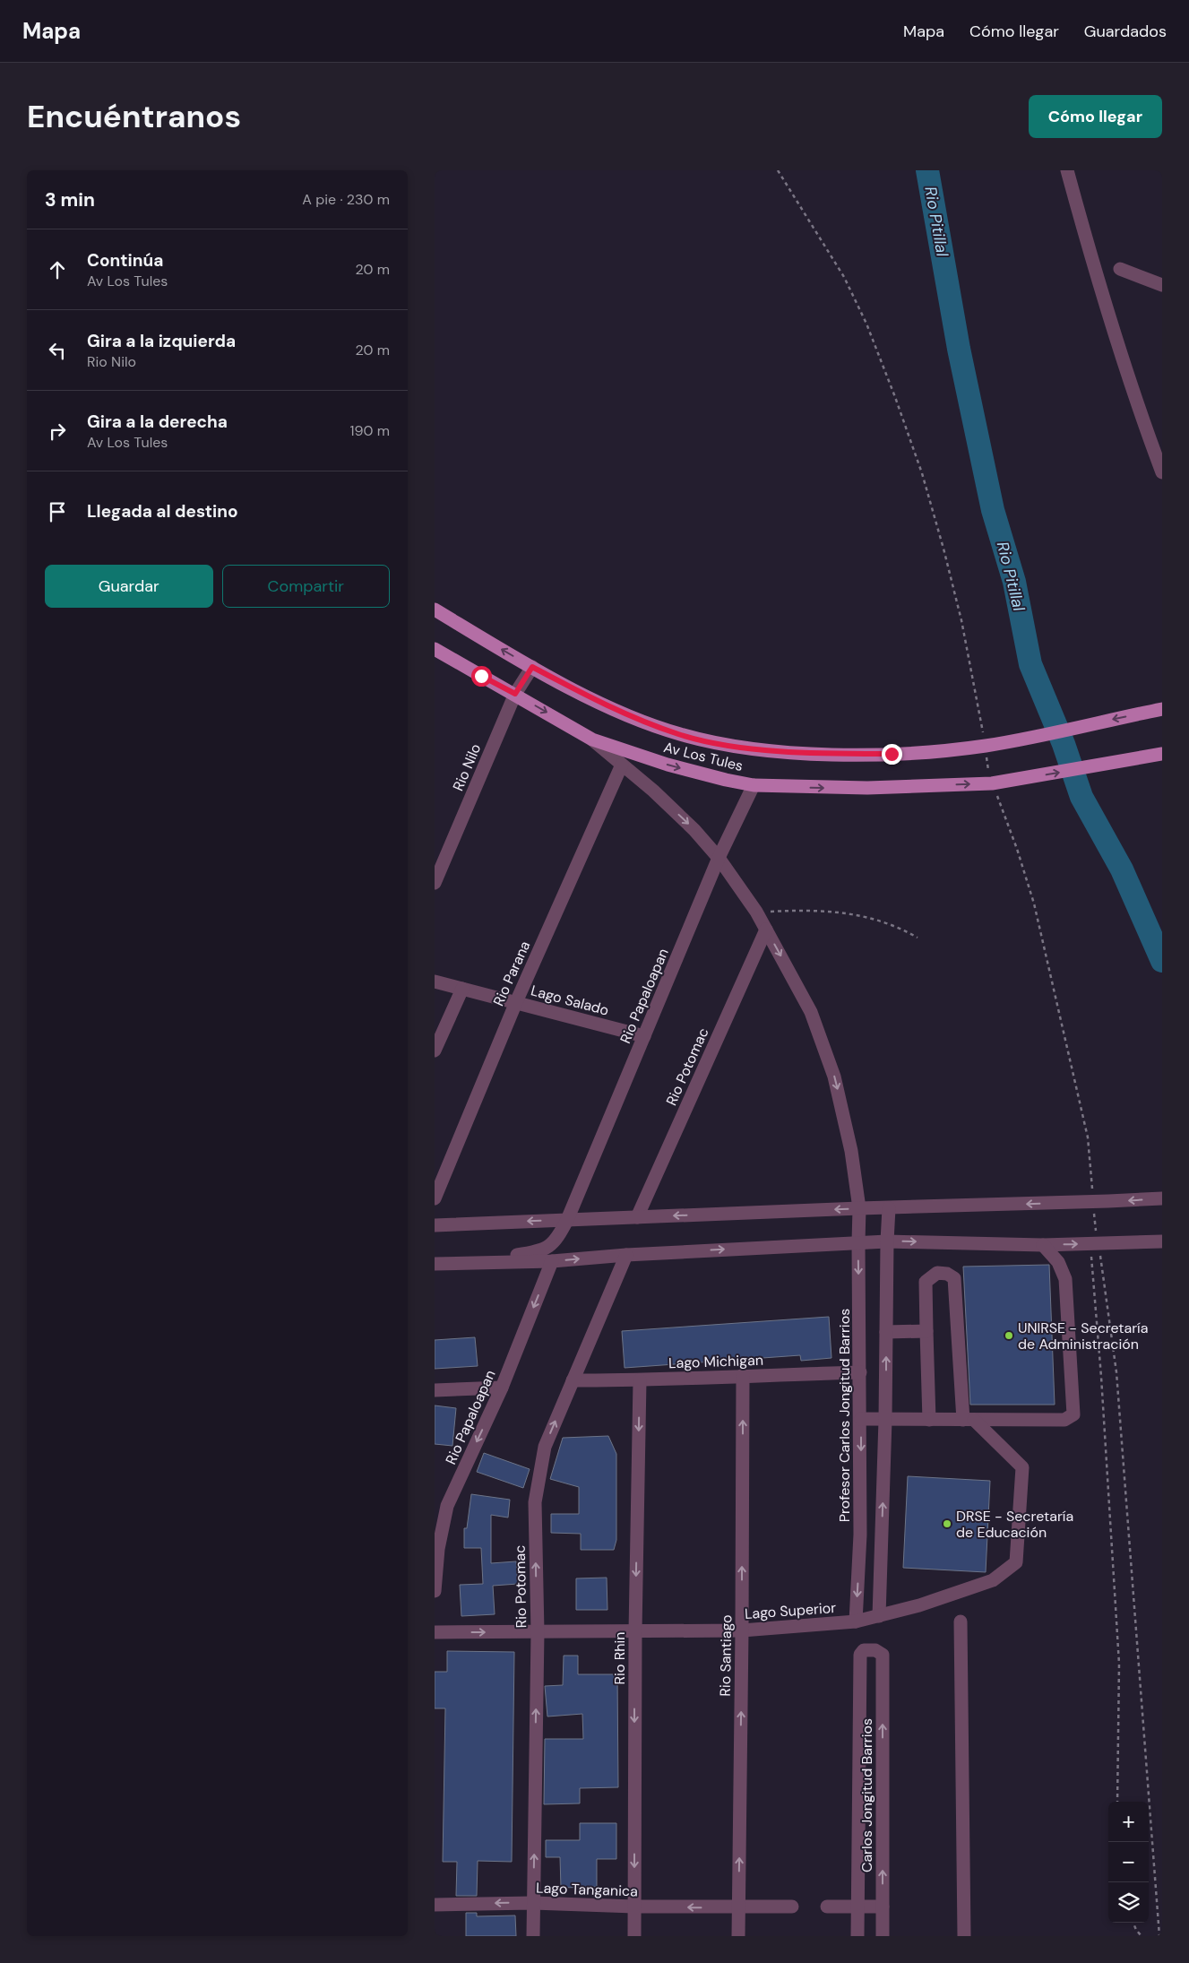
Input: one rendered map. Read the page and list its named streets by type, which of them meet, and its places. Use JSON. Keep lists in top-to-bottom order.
{
  "streets": {
    "main road": ["Av Los Tules"],
    "street": [
      "Rio Nilo",
      "Rio Parana",
      "Rio Papaloapan",
      "Lago Salado",
      "Rio Potomac",
      "Lago Michigan",
      "Profesor Carlos Jongitud Barrios",
      "Lago Superior",
      "Rio Santiago",
      "Rio Rhin",
      "Carlos Jongitud Barrios",
      "Lago Tanganica"
    ]
  },
  "crossings": [
    ["Av Los Tules", "Rio Nilo"],
    ["Av Los Tules", "Rio Papaloapan"],
    ["Av Los Tules", "Profesor Carlos Jongitud Barrios"],
    ["Rio Parana", "Lago Salado"],
    ["Rio Parana", "Profesor Carlos Jongitud Barrios"],
    ["Rio Papaloapan", "Lago Salado"],
    ["Rio Papaloapan", "Profesor Carlos Jongitud Barrios"],
    ["Rio Potomac", "Lago Michigan"],
    ["Rio Potomac", "Profesor Carlos Jongitud Barrios"],
    ["Rio Potomac", "Lago Superior"],
    ["Rio Potomac", "Lago Tanganica"],
    ["Lago Michigan", "Profesor Carlos Jongitud Barrios"],
    ["Lago Michigan", "Rio Santiago"],
    ["Lago Michigan", "Rio Rhin"],
    ["Profesor Carlos Jongitud Barrios", "Lago Superior"],
    ["Lago Superior", "Rio Santiago"],
    ["Lago Superior", "Rio Rhin"],
    ["Rio Santiago", "Lago Tanganica"],
    ["Rio Rhin", "Lago Tanganica"]
  ],
  "one_way": [
    "Rio Papaloapan",
    "Rio Potomac",
    "Rio Santiago",
    "Rio Rhin",
    "Lago Tanganica"
  ],
  "water": ["Rio Pitillal"],
  "places": ["UNIRSE - Secretaría de Administración", "DRSE - Secretaría de Educación"],
  "page": {
    "header": "Mapa",
    "nav": ["Mapa", "Cómo llegar", "Guardados"],
    "buttons": [
      "Cómo llegar",
      ["Guardar", "Compartir"]
    ],
    "title": "Encuéntranos",
    "heading": ["3 min", "A pie · 230 m"],
    "list": [
      ["Continúa", "Av Los Tules", "20 m"],
      ["Gira a la izquierda", "Rio Nilo", "20 m"],
      ["Gira a la derecha", "Av Los Tules", "190 m"],
      "Llegada al destino"
    ],
    "map_buttons": ["+", "−"]
  }
}
